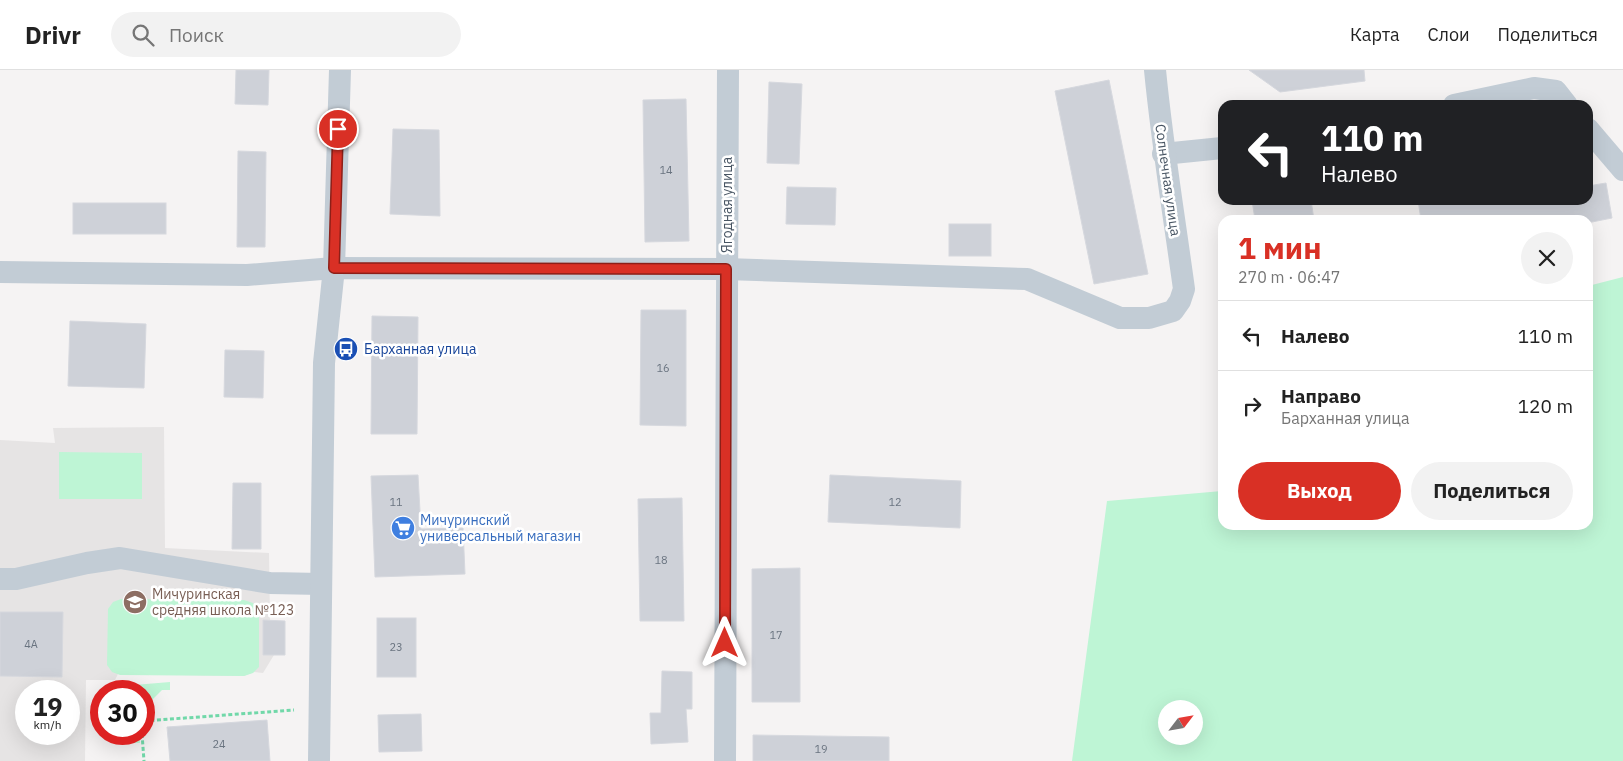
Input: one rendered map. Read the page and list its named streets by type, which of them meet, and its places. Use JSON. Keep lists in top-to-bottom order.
{
  "streets": {
    "street": ["Солнечная улица", "Ягодная улица"]
  },
  "crossings": [
    ["Солнечная улица", "Ягодная улица"]
  ],
  "places": {
    "bus stop": ["Барханная улица"],
    "supermarket": ["Мичуринский универсальный магазин"],
    "school or university": ["Мичуринская средняя школа №123"]
  },
  "house_numbers": [
    "14",
    "16",
    "11",
    "12",
    "18",
    "17",
    "4А",
    "23",
    "24",
    "19"
  ],
  "north": "top right",
  "page": {
    "header": "Drivr",
    "search": "Поиск",
    "nav": ["Карта", "Слои", "Поделиться"],
    "turn": ["110 m", "Налево"],
    "heading": ["1 мин", "270 m · 06:47"],
    "list": [
      {
        "name": "Налево",
        "value": "110 m"
      },
      {
        "name": "Направо",
        "note": "Барханная улица",
        "value": "120 m"
      }
    ],
    "buttons": ["Выход", "Поделиться"],
    "speed": "19 km/h",
    "limit": "30"
  }
}
